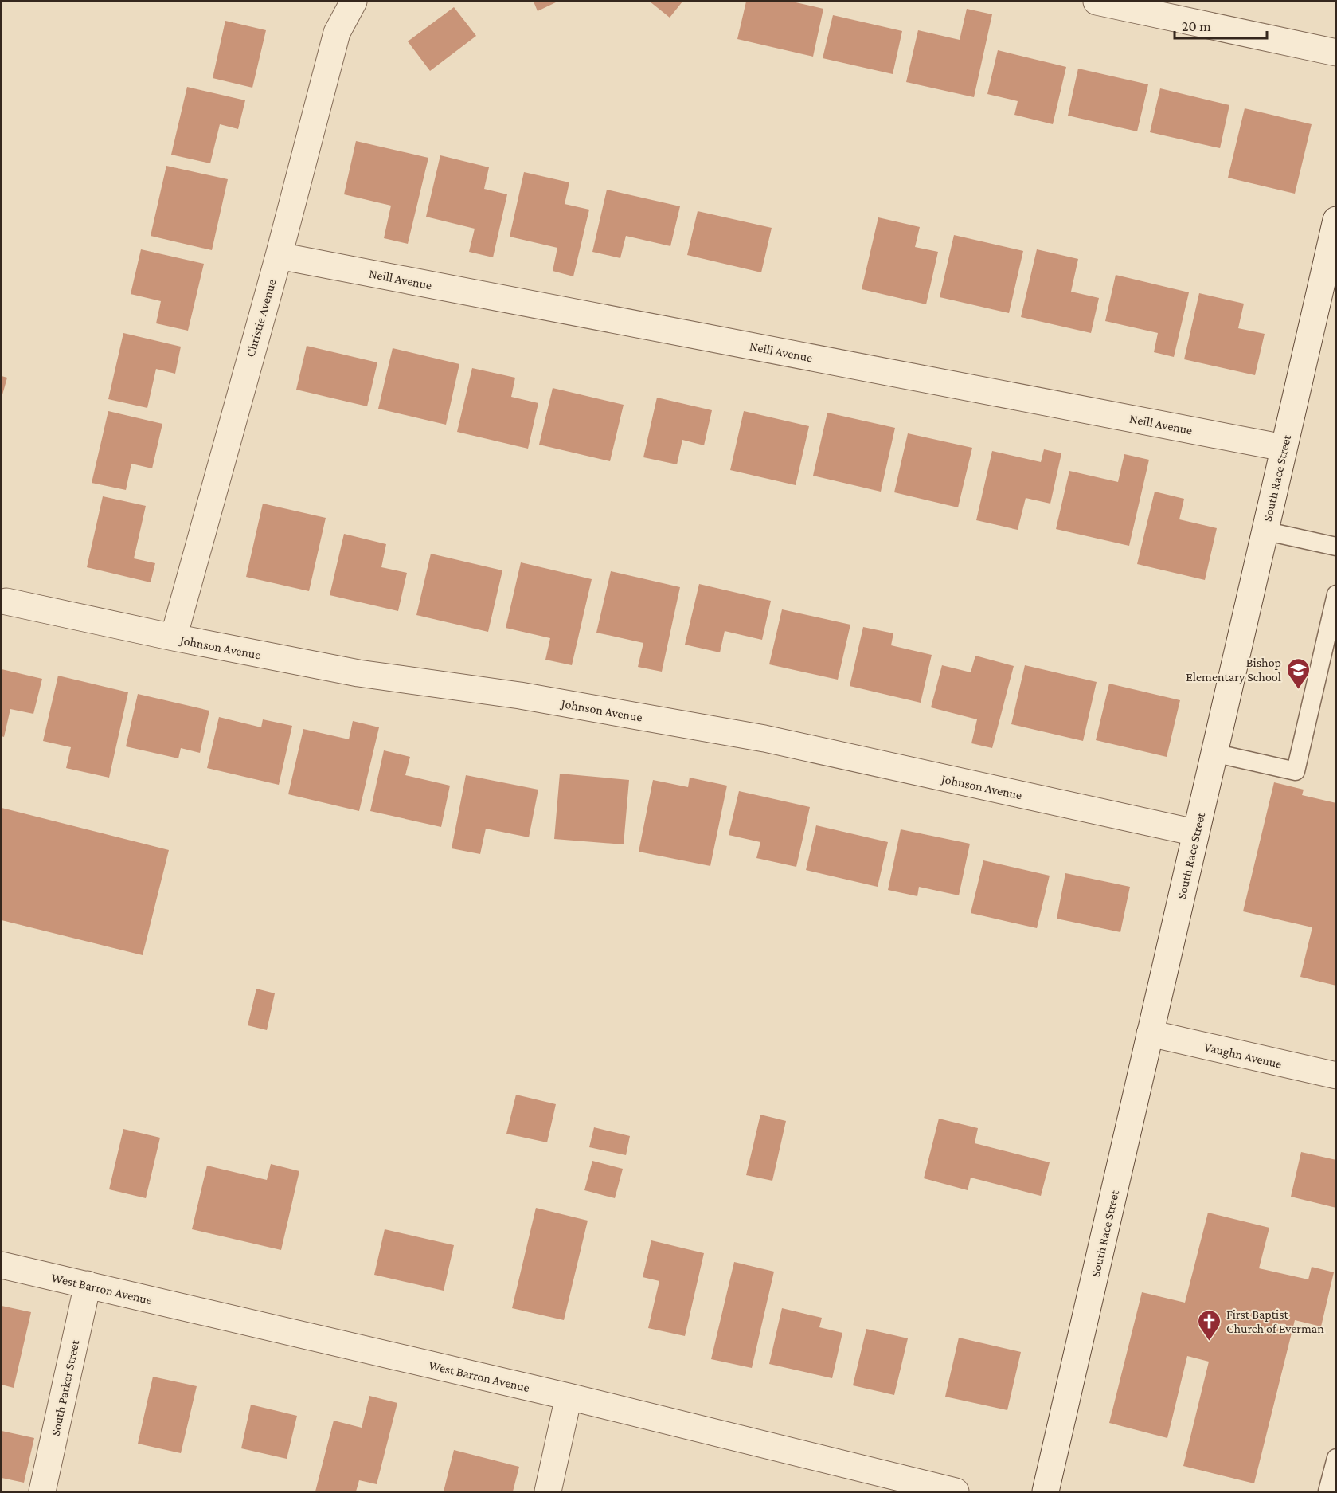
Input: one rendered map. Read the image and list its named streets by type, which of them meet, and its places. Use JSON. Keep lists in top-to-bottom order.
{
  "streets": {
    "street": [
      "Neill Avenue",
      "Christie Avenue",
      "South Race Street",
      "Johnson Avenue",
      "Vaughn Avenue",
      "West Barron Avenue",
      "South Parker Street"
    ]
  },
  "crossings": [
    ["Neill Avenue", "Christie Avenue"],
    ["Neill Avenue", "South Race Street"],
    ["Christie Avenue", "Johnson Avenue"],
    ["South Race Street", "Johnson Avenue"],
    ["South Race Street", "Vaughn Avenue"],
    ["West Barron Avenue", "South Parker Street"]
  ],
  "places": {
    "school or university": ["Bishop Elementary School"],
    "church": ["First Baptist Church of Everman"]
  },
  "scale_bar": "20 m"
}
